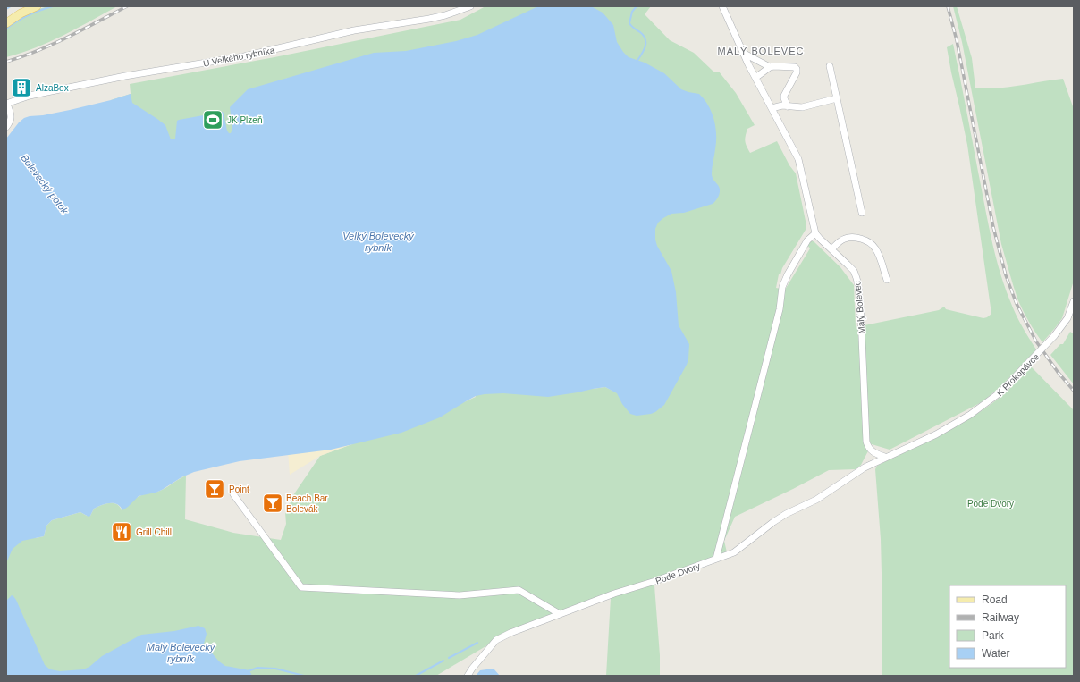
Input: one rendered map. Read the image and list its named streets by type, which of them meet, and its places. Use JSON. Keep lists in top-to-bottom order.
{
  "streets": {
    "street": [
      "U Velkého rybníka",
      "Malý Bolevec",
      "K Prokopávce",
      "Pode Dvory"
    ]
  },
  "crossings": [
    ["Malý Bolevec", "K Prokopávce"],
    ["Malý Bolevec", "Pode Dvory"],
    ["K Prokopávce", "Pode Dvory"]
  ],
  "districts": ["MALÝ BOLEVEC"],
  "water": ["Bolevecký potok", "Velký Bolevecký rybník", "Malý Bolevecký rybník"],
  "parks": ["Pode Dvory"],
  "places": {
    "building": ["AlzaBox"],
    "sports": ["JK Plzeň"],
    "bar": ["Point", "Beach Bar Bolevák"],
    "restaurant": ["Grill Chill"]
  },
  "legend": [
    "Road",
    "Railway",
    "Park",
    "Water"
  ]
}
